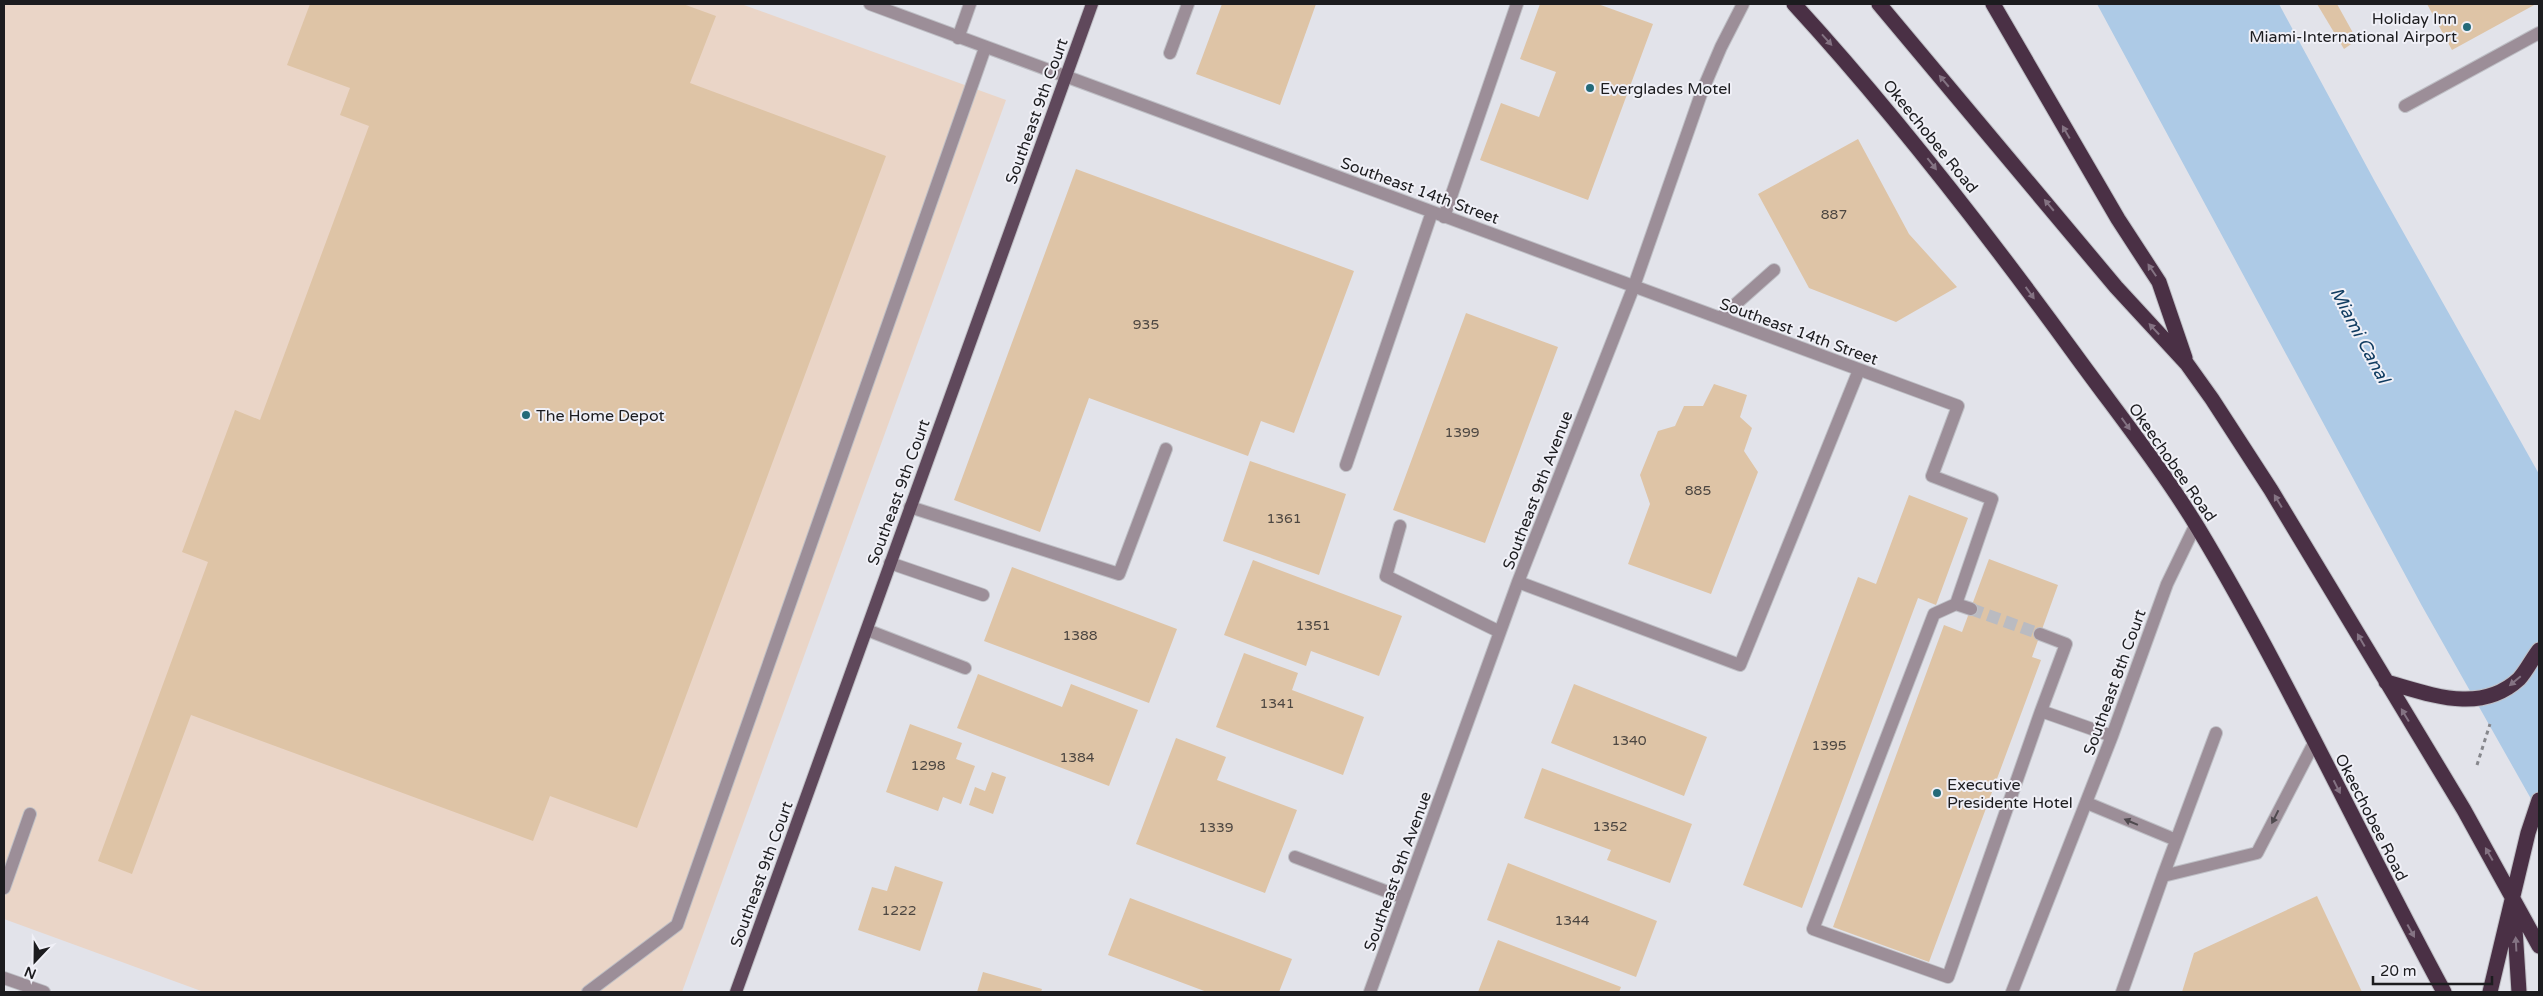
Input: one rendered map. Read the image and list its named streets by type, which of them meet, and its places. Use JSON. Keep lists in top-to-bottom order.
{
  "streets": {
    "highway": ["Okeechobee Road"],
    "main road": ["Southeast 9th Court"],
    "street": ["Southeast 14th Street", "Southeast 9th Avenue", "Southeast 8th Court"]
  },
  "crossings": [
    ["Southeast 9th Court", "Southeast 14th Street"],
    ["Okeechobee Road", "Southeast 8th Court"],
    ["Southeast 14th Street", "Southeast 9th Avenue"]
  ],
  "water": ["Miami Canal"],
  "places": [
    "Holiday Inn Miami-International Airport",
    "Everglades Motel",
    "The Home Depot",
    "Executive Presidente Hotel"
  ],
  "house_numbers": [
    "887",
    "935",
    "1399",
    "885",
    "1361",
    "1351",
    "1388",
    "1341",
    "1340",
    "1395",
    "1384",
    "1298",
    "1352",
    "1339",
    "1222",
    "1344"
  ],
  "scale_bar": "20 m",
  "north": "bottom"
}
